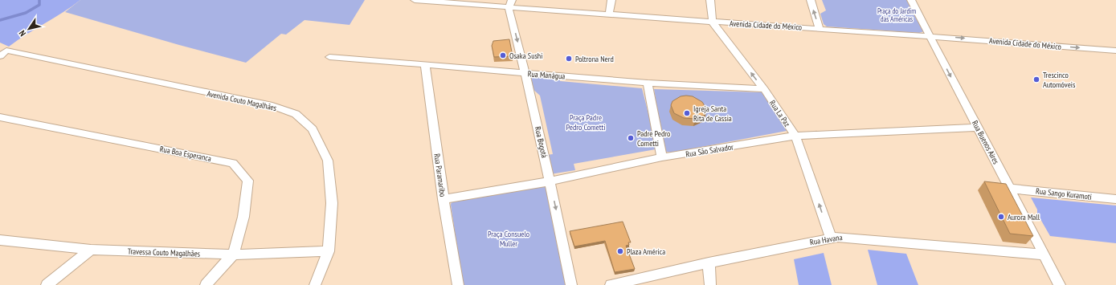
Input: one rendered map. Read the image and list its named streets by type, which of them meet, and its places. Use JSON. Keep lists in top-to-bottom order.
{
  "streets": {
    "street": [
      "Avenida Cidade do México",
      "Rua Manágua",
      "Avenida Couto Magalhães",
      "Rua La Paz",
      "Rua Bogotá",
      "Rua Buenos Aires",
      "Rua São Salvador",
      "Rua Boa Esperanca",
      "Rua Paramaribo",
      "Rua Sango Kuramoti",
      "Rua Havana",
      "Travessa Couto Magalhães"
    ]
  },
  "crossings": [
    ["Avenida Cidade do México", "Rua La Paz"],
    ["Avenida Cidade do México", "Rua Bogotá"],
    ["Avenida Cidade do México", "Rua Buenos Aires"],
    ["Rua Manágua", "Rua La Paz"],
    ["Rua Manágua", "Rua Bogotá"],
    ["Rua Manágua", "Rua Paramaribo"],
    ["Avenida Couto Magalhães", "Travessa Couto Magalhães"],
    ["Rua La Paz", "Rua São Salvador"],
    ["Rua La Paz", "Rua Havana"],
    ["Rua Bogotá", "Rua São Salvador"],
    ["Rua Buenos Aires", "Rua São Salvador"],
    ["Rua Buenos Aires", "Rua Sango Kuramoti"],
    ["Rua Buenos Aires", "Rua Havana"],
    ["Rua São Salvador", "Rua Paramaribo"],
    ["Rua Boa Esperanca", "Travessa Couto Magalhães"]
  ],
  "one_way": ["Rua La Paz", "Rua Bogotá"],
  "parks": ["Praça do Jardim das Américas", "Praça Padre Pedro Cometti", "Praça Consuelo Muller"],
  "places": [
    "Osaka Sushi",
    "Poltrona Nerd",
    "Trescinco Automóveis",
    "Igreja Santa Rita de Cassia",
    "Padre Pedro Cometti",
    "Aurora Mall",
    "Plaza América"
  ],
  "north": "bottom left"
}
